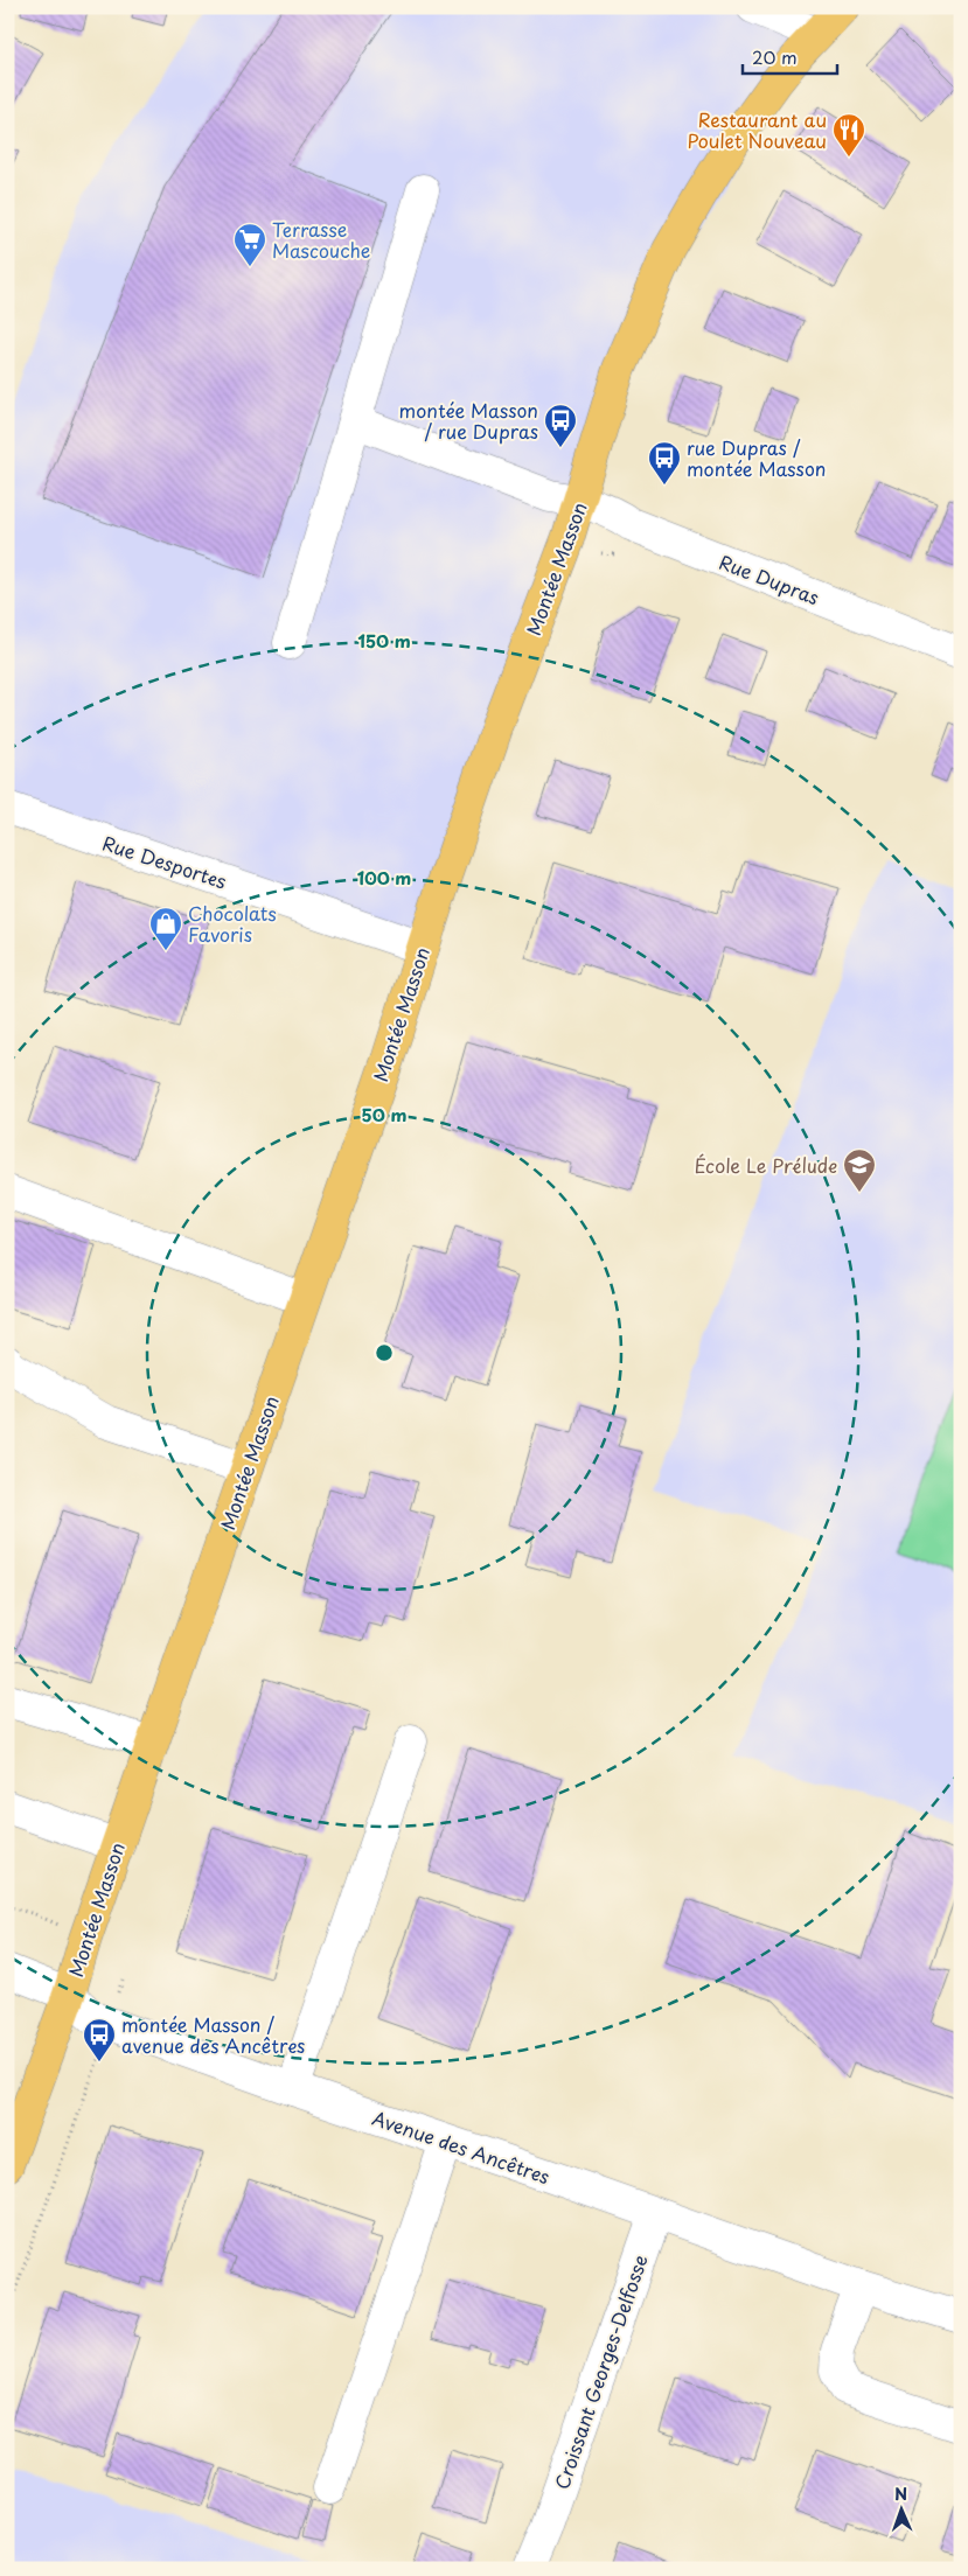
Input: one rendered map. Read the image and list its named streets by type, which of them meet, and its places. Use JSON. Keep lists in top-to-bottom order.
{
  "streets": {
    "main road": ["Montée Masson"],
    "street": [
      "Rue Dupras",
      "Rue Desportes",
      "Avenue des Ancêtres",
      "Croissant Georges-Delfosse"
    ]
  },
  "crossings": [
    ["Montée Masson", "Rue Dupras"],
    ["Montée Masson", "Rue Desportes"],
    ["Montée Masson", "Avenue des Ancêtres"],
    ["Avenue des Ancêtres", "Croissant Georges-Delfosse"]
  ],
  "places": {
    "restaurant": ["Restaurant au Poulet Nouveau"],
    "supermarket": ["Terrasse Mascouche"],
    "bus stop": ["montée Masson / rue Dupras", "rue Dupras / montée Masson", "montée Masson / avenue des Ancêtres"],
    "shop": ["Chocolats Favoris"],
    "school or university": ["École Le Prélude"]
  },
  "scale_bar": "20 m",
  "north": "top",
  "rings": ["150 m", "100 m", "50 m"]
}
